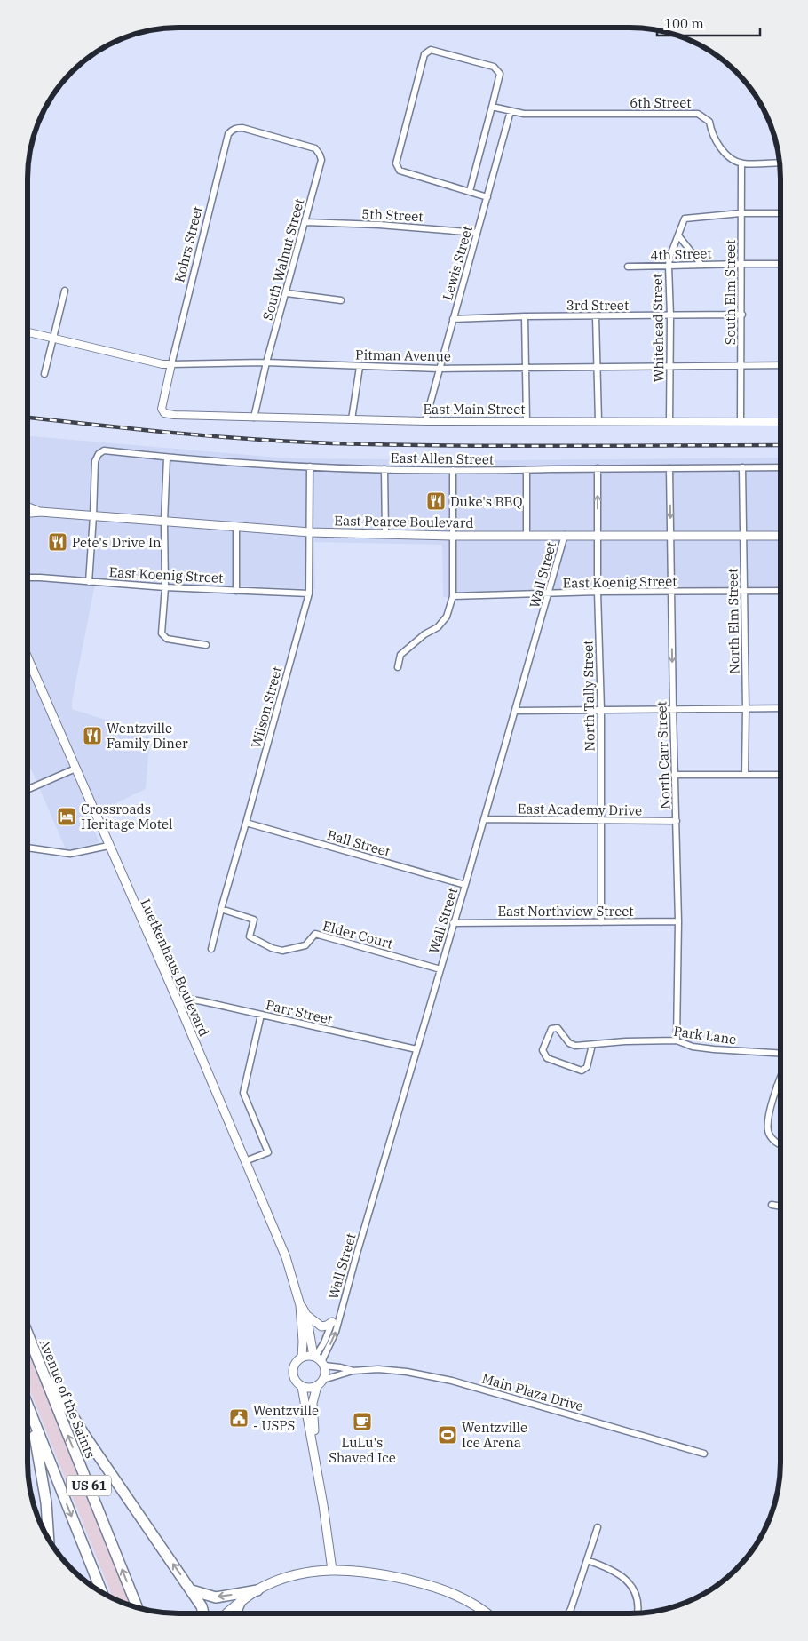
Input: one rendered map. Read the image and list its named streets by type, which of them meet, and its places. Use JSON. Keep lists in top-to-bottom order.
{
  "streets": {
    "highway": ["Avenue of the Saints", "US 61"],
    "main road": ["East Pearce Boulevard", "Luetkenhaus Boulevard"],
    "street": [
      "6th Street",
      "5th Street",
      "Kohrs Street",
      "4th Street",
      "South Walnut Street",
      "Lewis Street",
      "South Elm Street",
      "3rd Street",
      "Whitehead Street",
      "Pitman Avenue",
      "East Main Street",
      "East Allen Street",
      "East Koenig Street",
      "Wall Street",
      "North Elm Street",
      "North Tally Street",
      "Wilson Street",
      "North Carr Street",
      "East Academy Drive",
      "Ball Street",
      "East Northview Street",
      "Elder Court",
      "Parr Street",
      "Park Lane",
      "Main Plaza Drive"
    ]
  },
  "crossings": [
    ["6th Street", "Lewis Street"],
    ["6th Street", "South Elm Street"],
    ["5th Street", "South Walnut Street"],
    ["5th Street", "Lewis Street"],
    ["Kohrs Street", "South Walnut Street"],
    ["Kohrs Street", "Pitman Avenue"],
    ["Kohrs Street", "East Main Street"],
    ["4th Street", "South Elm Street"],
    ["4th Street", "Whitehead Street"],
    ["South Walnut Street", "Pitman Avenue"],
    ["South Walnut Street", "East Main Street"],
    ["Lewis Street", "3rd Street"],
    ["Lewis Street", "Pitman Avenue"],
    ["Lewis Street", "East Main Street"],
    ["South Elm Street", "3rd Street"],
    ["South Elm Street", "Whitehead Street"],
    ["South Elm Street", "Pitman Avenue"],
    ["South Elm Street", "East Main Street"],
    ["3rd Street", "Whitehead Street"],
    ["Whitehead Street", "Pitman Avenue"],
    ["Whitehead Street", "East Main Street"],
    ["East Allen Street", "East Pearce Boulevard"],
    ["East Allen Street", "North Elm Street"],
    ["East Allen Street", "North Tally Street"],
    ["East Allen Street", "Wilson Street"],
    ["East Allen Street", "North Carr Street"],
    ["East Pearce Boulevard", "Wall Street"],
    ["East Pearce Boulevard", "North Elm Street"],
    ["East Pearce Boulevard", "North Tally Street"],
    ["East Pearce Boulevard", "Wilson Street"],
    ["East Pearce Boulevard", "North Carr Street"],
    ["East Koenig Street", "Wall Street"],
    ["East Koenig Street", "North Elm Street"],
    ["East Koenig Street", "North Tally Street"],
    ["East Koenig Street", "Wilson Street"],
    ["East Koenig Street", "North Carr Street"],
    ["Wall Street", "East Academy Drive"],
    ["Wall Street", "Ball Street"],
    ["Wall Street", "East Northview Street"],
    ["Wall Street", "Elder Court"],
    ["Wall Street", "Luetkenhaus Boulevard"],
    ["Wall Street", "Parr Street"],
    ["Wall Street", "Main Plaza Drive"],
    ["North Tally Street", "East Academy Drive"],
    ["North Tally Street", "East Northview Street"],
    ["Wilson Street", "Ball Street"],
    ["Wilson Street", "Elder Court"],
    ["North Carr Street", "East Academy Drive"],
    ["North Carr Street", "East Northview Street"],
    ["North Carr Street", "Park Lane"],
    ["Luetkenhaus Boulevard", "Parr Street"],
    ["Luetkenhaus Boulevard", "Main Plaza Drive"]
  ],
  "places": {
    "restaurant": ["Duke's BBQ", "Pete's Drive In", "Wentzville Family Diner"],
    "hotel": ["Crossroads Heritage Motel"],
    "public building": ["Wentzville - USPS"],
    "cafe": ["LuLu's Shaved Ice"],
    "sports": ["Wentzville Ice Arena"]
  },
  "scale_bar": "100 m"
}
